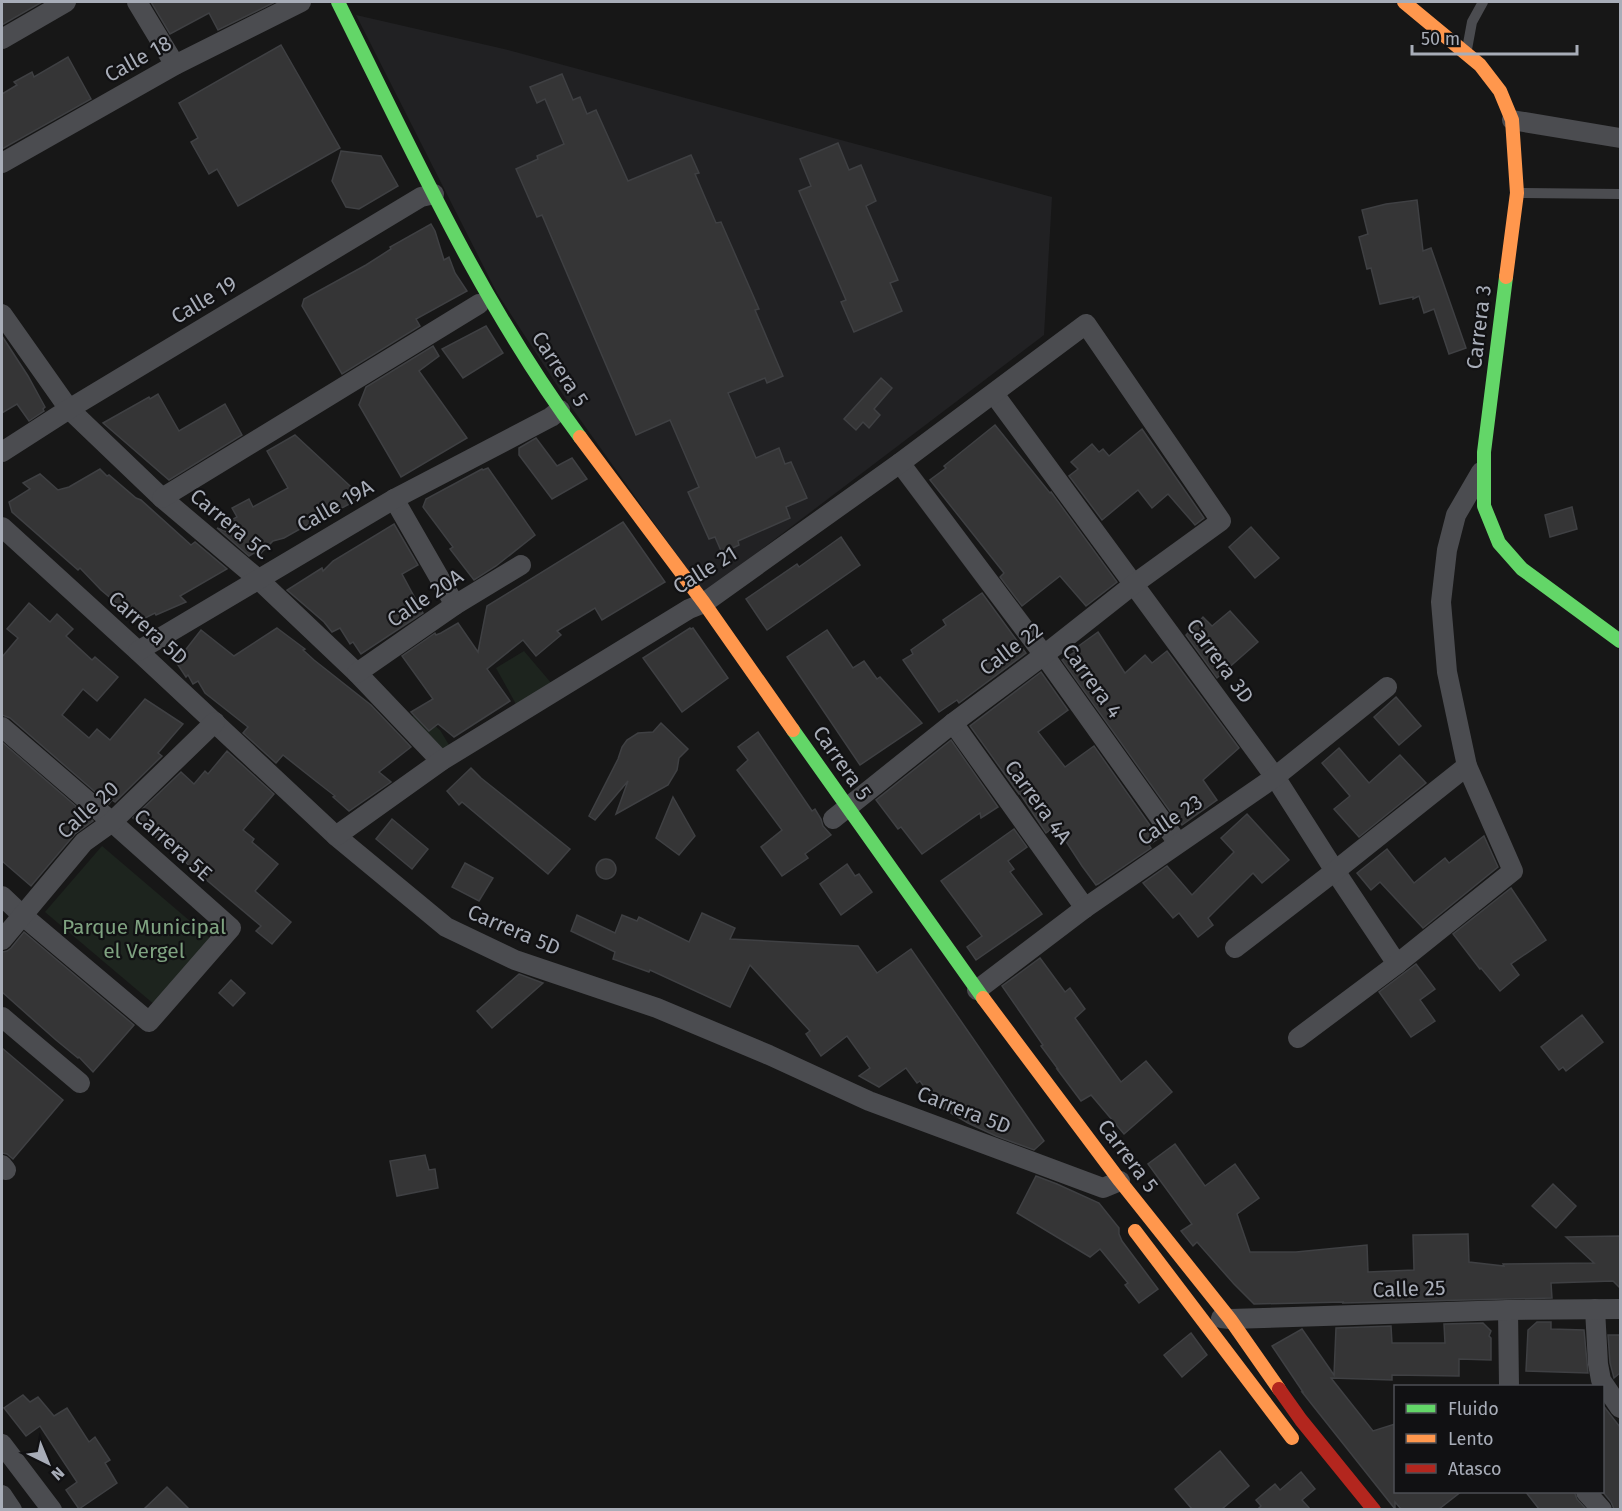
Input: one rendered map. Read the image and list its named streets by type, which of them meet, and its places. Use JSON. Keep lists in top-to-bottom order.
{
  "streets": {
    "street": [
      "Calle 18",
      "Calle 19",
      "Carrera 3",
      "Carrera 5",
      "Calle 19A",
      "Carrera 5C",
      "Calle 21",
      "Calle 20A",
      "Carrera 5D",
      "Calle 22",
      "Carrera 3D",
      "Carrera 4",
      "Carrera 4A",
      "Calle 20",
      "Calle 23",
      "Carrera 5E",
      "Calle 25"
    ]
  },
  "crossings": [
    ["Calle 19", "Carrera 5"],
    ["Calle 19", "Carrera 5C"],
    ["Carrera 5", "Calle 19A"],
    ["Carrera 5", "Calle 21"],
    ["Carrera 5", "Carrera 5D"],
    ["Carrera 5", "Calle 22"],
    ["Carrera 5", "Calle 23"],
    ["Carrera 5", "Calle 25"],
    ["Calle 19A", "Carrera 5C"],
    ["Calle 19A", "Carrera 5D"],
    ["Carrera 5C", "Calle 21"],
    ["Carrera 5C", "Calle 20A"],
    ["Calle 21", "Carrera 5D"],
    ["Calle 21", "Calle 22"],
    ["Calle 21", "Carrera 3D"],
    ["Calle 21", "Carrera 4"],
    ["Carrera 5D", "Calle 20"],
    ["Calle 22", "Carrera 3D"],
    ["Calle 22", "Carrera 4"],
    ["Calle 22", "Carrera 4A"],
    ["Carrera 3D", "Calle 23"],
    ["Carrera 4", "Calle 23"],
    ["Carrera 4A", "Calle 23"],
    ["Calle 20", "Carrera 5E"]
  ],
  "parks": ["Parque Municipal el Vergel"],
  "legend": ["Fluido", "Lento", "Atasco"],
  "scale_bar": "50 m",
  "north": "bottom right"
}
